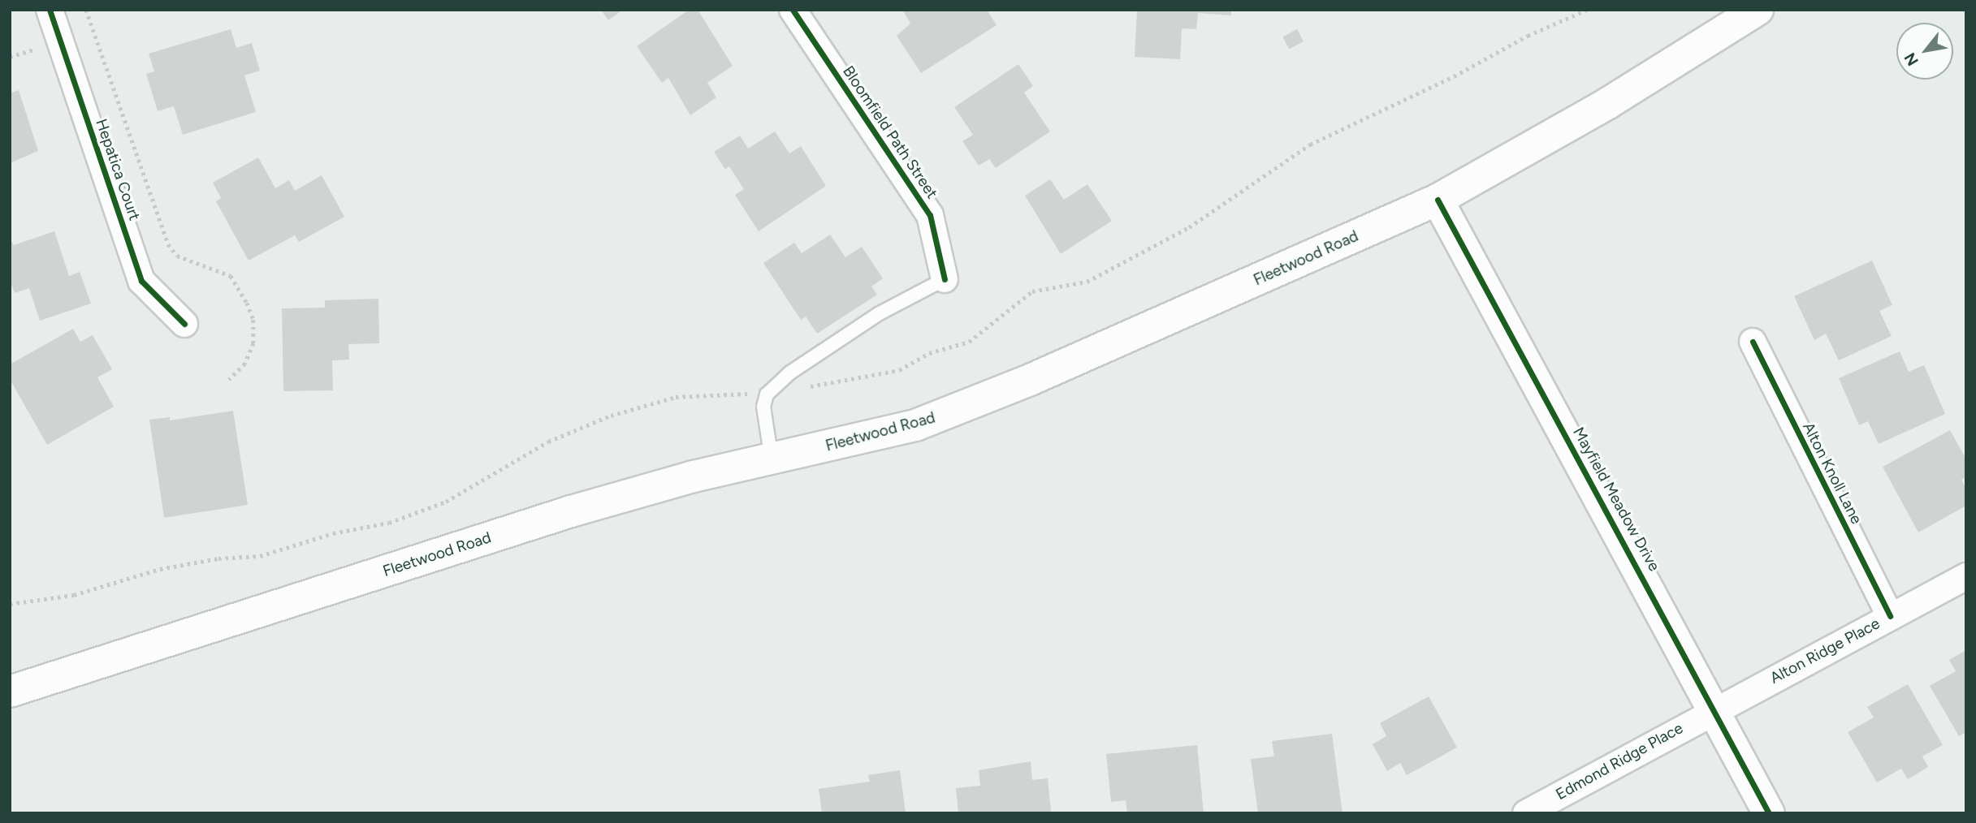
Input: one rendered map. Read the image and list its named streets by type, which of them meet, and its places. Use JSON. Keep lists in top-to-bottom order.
{
  "streets": {
    "main road": ["Fleetwood Road", "Mayfield Meadow Drive"],
    "street": [
      "Bloomfield Path Street",
      "Hepatica Court",
      "Alton Knoll Lane",
      "Alton Ridge Place",
      "Edmond Ridge Place"
    ]
  },
  "crossings": [
    ["Fleetwood Road", "Mayfield Meadow Drive"],
    ["Alton Knoll Lane", "Alton Ridge Place"],
    ["Mayfield Meadow Drive", "Alton Ridge Place"],
    ["Mayfield Meadow Drive", "Edmond Ridge Place"],
    ["Alton Ridge Place", "Edmond Ridge Place"]
  ],
  "north": "bottom left"
}
